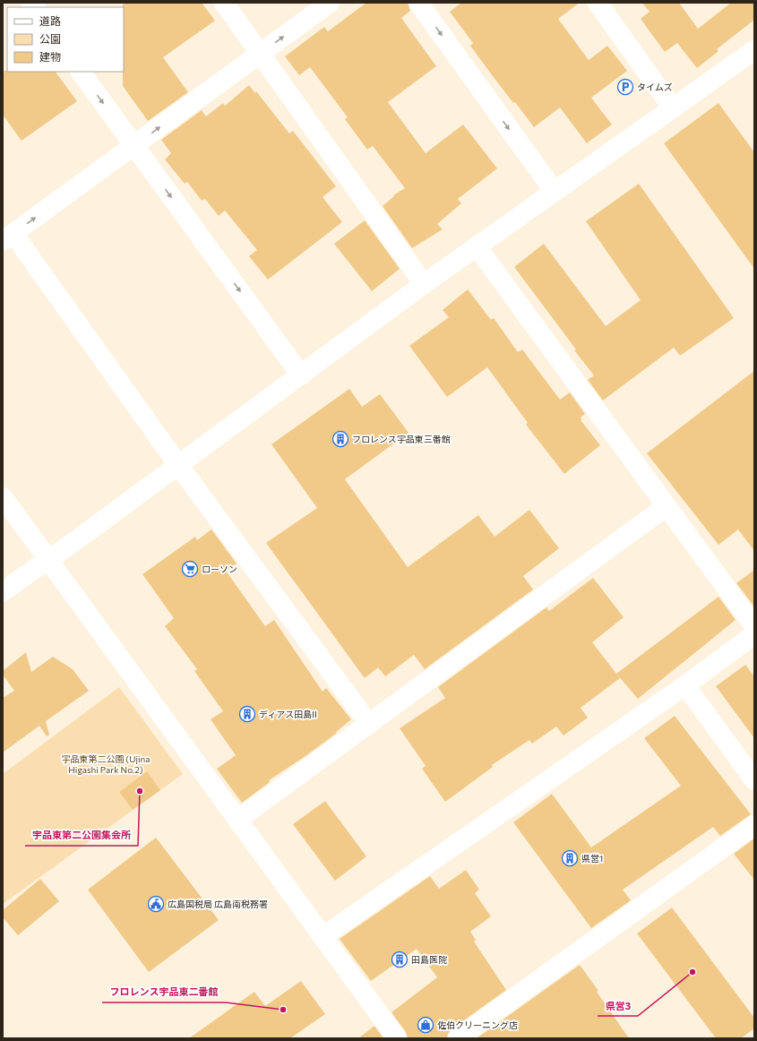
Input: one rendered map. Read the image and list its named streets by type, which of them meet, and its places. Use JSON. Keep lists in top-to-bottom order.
{
  "parks": ["宇品東第二公園 (Ujina Higashi Park No.2)"],
  "places": {
    "parking": ["タイムズ"],
    "building": [
      "フロレンス宇品東三番館",
      "ディアス田島II",
      "県営1",
      "田島医院"
    ],
    "supermarket": ["ローソン"],
    "other": ["宇品東第二公園集会所", "県営3", "フロレンス宇品東二番館"],
    "public building": ["広島国税局 広島南税務署"],
    "shop": ["佐伯クリーニング店"]
  },
  "legend": ["道路", "公園", "建物"]
}
